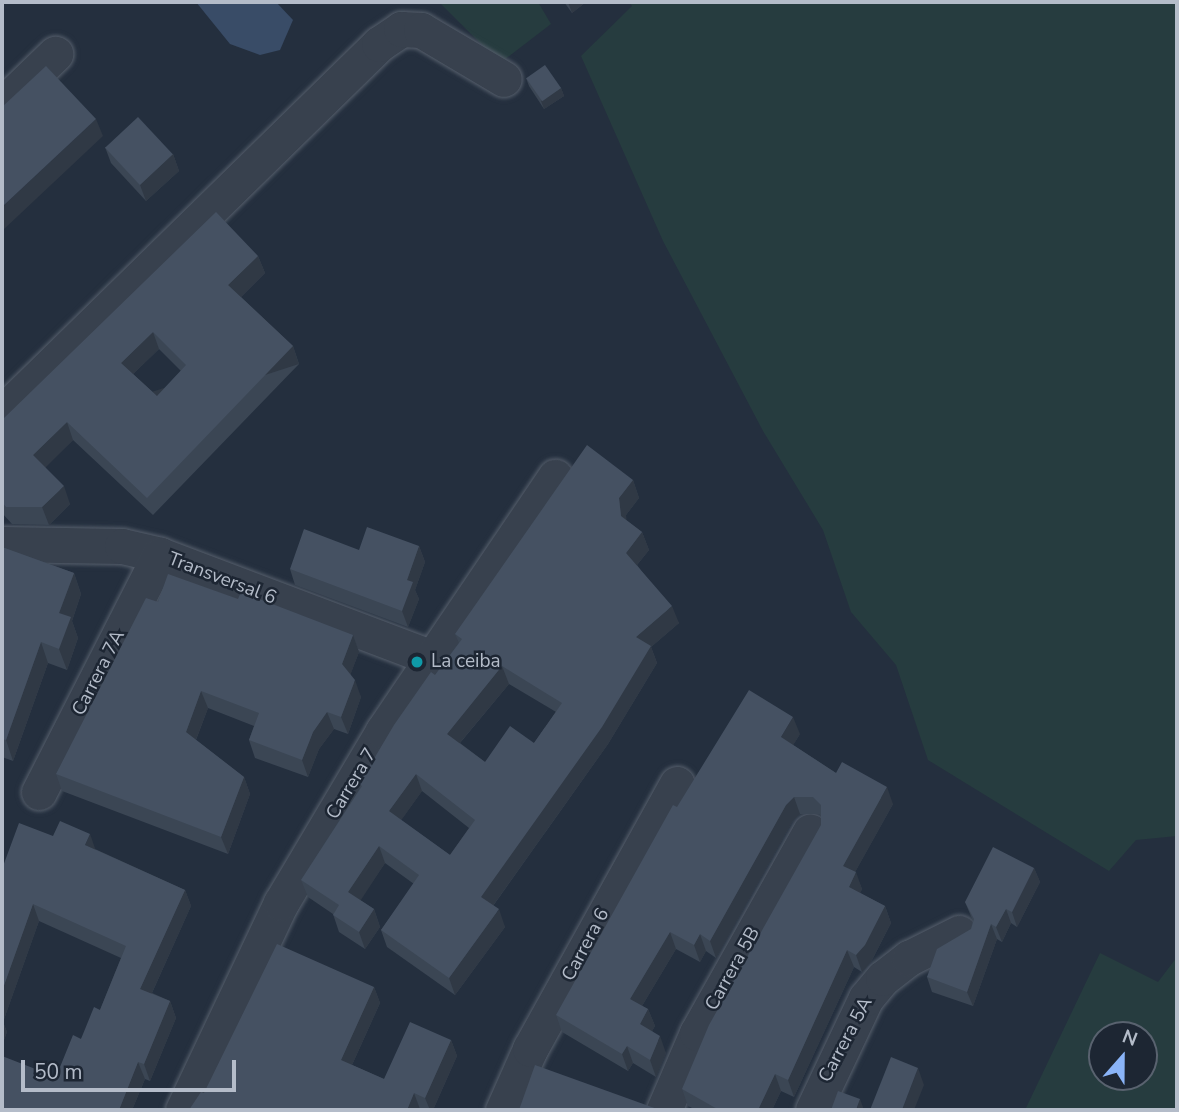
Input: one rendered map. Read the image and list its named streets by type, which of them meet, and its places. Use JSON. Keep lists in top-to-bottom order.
{
  "streets": {
    "street": [
      "Transversal 6",
      "Carrera 7A",
      "Carrera 7",
      "Carrera 6",
      "Carrera 5B",
      "Carrera 5A"
    ]
  },
  "crossings": [
    ["Transversal 6", "Carrera 7A"],
    ["Transversal 6", "Carrera 7"]
  ],
  "places": ["La ceiba"],
  "scale_bar": "50 m",
  "north": "top"
}
